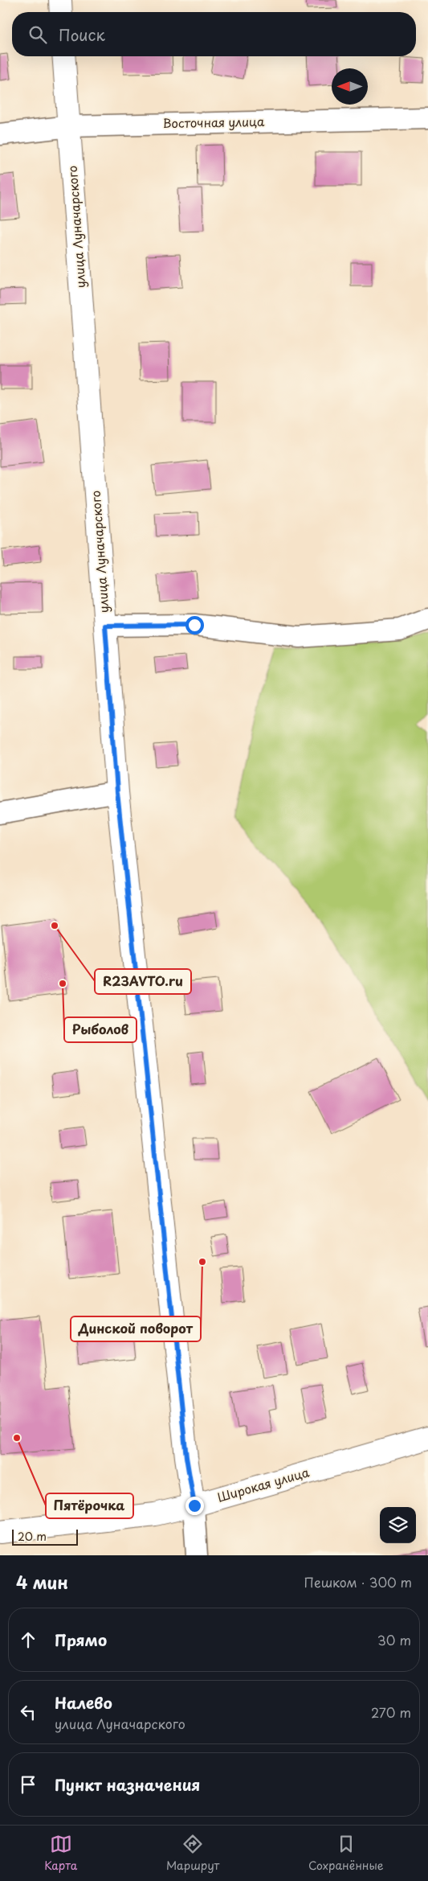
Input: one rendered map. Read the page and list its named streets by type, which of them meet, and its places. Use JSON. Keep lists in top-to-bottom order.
{
  "streets": {
    "main road": ["улица Луначарского", "Широкая улица"],
    "street": ["Восточная улица"]
  },
  "crossings": [
    ["Восточная улица", "улица Луначарского"],
    ["улица Луначарского", "Широкая улица"]
  ],
  "places": [
    "R23AVTO.ru",
    "Рыболов",
    "Динской поворот",
    "Пятёрочка"
  ],
  "scale_bar": "20 m",
  "north": "left",
  "page": {
    "search": "Поиск",
    "scale": "20 m",
    "heading": ["4 мин", "Пешком · 300 m"],
    "list": [
      ["Прямо", "30 m"],
      ["Налево", "улица Луначарского", "270 m"],
      "Пункт назначения"
    ],
    "nav": ["Карта", "Маршрут", "Сохранённые"]
  }
}
